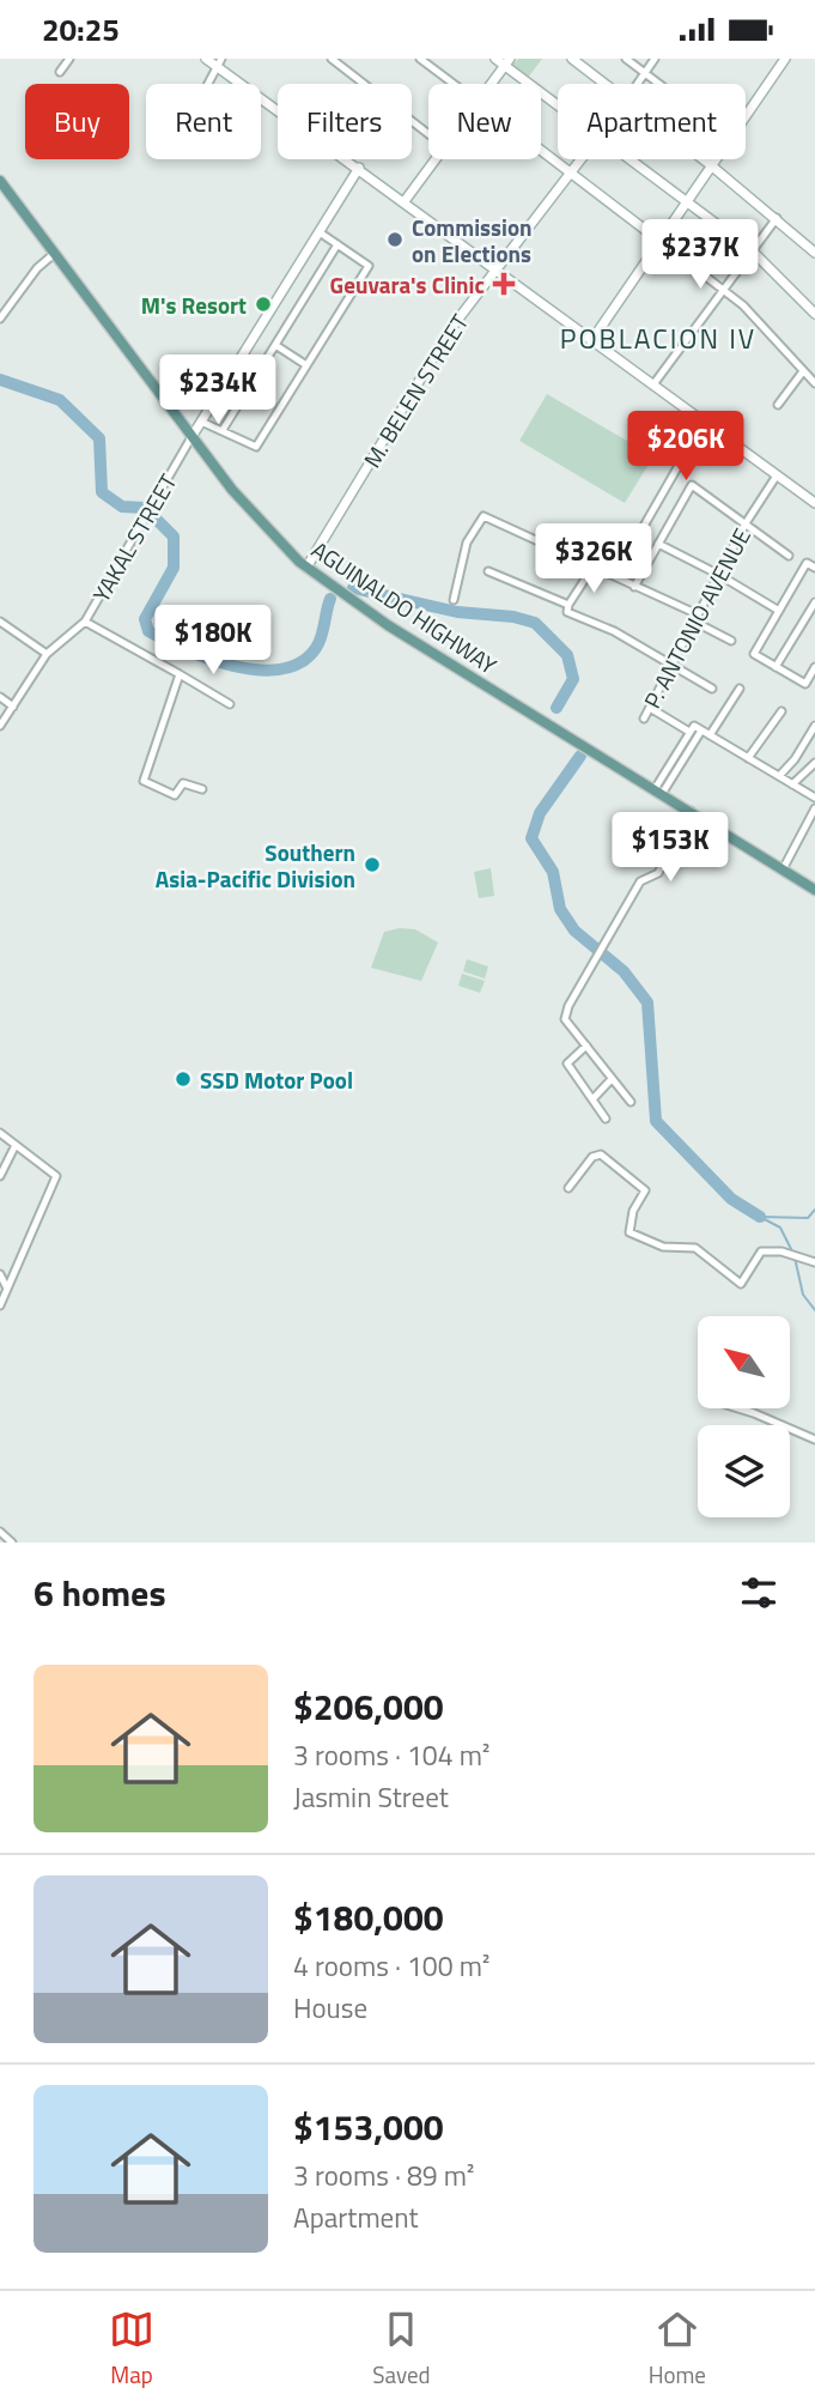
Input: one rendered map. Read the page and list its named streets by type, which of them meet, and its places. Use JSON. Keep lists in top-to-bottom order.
{
  "streets": {
    "main road": ["AGUINALDO HIGHWAY"],
    "street": ["M. BELEN STREET", "YAKAL STREET", "P. ANTONIO AVENUE"]
  },
  "crossings": [
    ["M. BELEN STREET", "AGUINALDO HIGHWAY"],
    ["YAKAL STREET", "AGUINALDO HIGHWAY"]
  ],
  "districts": ["POBLACION IV"],
  "places": {
    "other": [
      "Commission on Elections",
      "M's Resort",
      "Southern Asia-Pacific Division",
      "SSD Motor Pool"
    ],
    "health": ["Geuvara's Clinic"]
  },
  "north": "top left",
  "page": {
    "status": "20:25",
    "chip": [
      "Buy",
      "Rent",
      "Filters",
      "New",
      "Apartment"
    ],
    "price": [
      "$237K",
      "$234K",
      "$206K",
      "$326K",
      "$180K",
      "$153K"
    ],
    "heading": "6 homes",
    "list": [
      {
        "name": "$206,000",
        "note": "3 rooms · 104 m² · Jasmin Street"
      },
      {
        "name": "$180,000",
        "note": "4 rooms · 100 m² · House"
      },
      {
        "name": "$153,000",
        "note": "3 rooms · 89 m² · Apartment"
      }
    ],
    "tabs": ["Map", "Saved", "Home"]
  }
}
